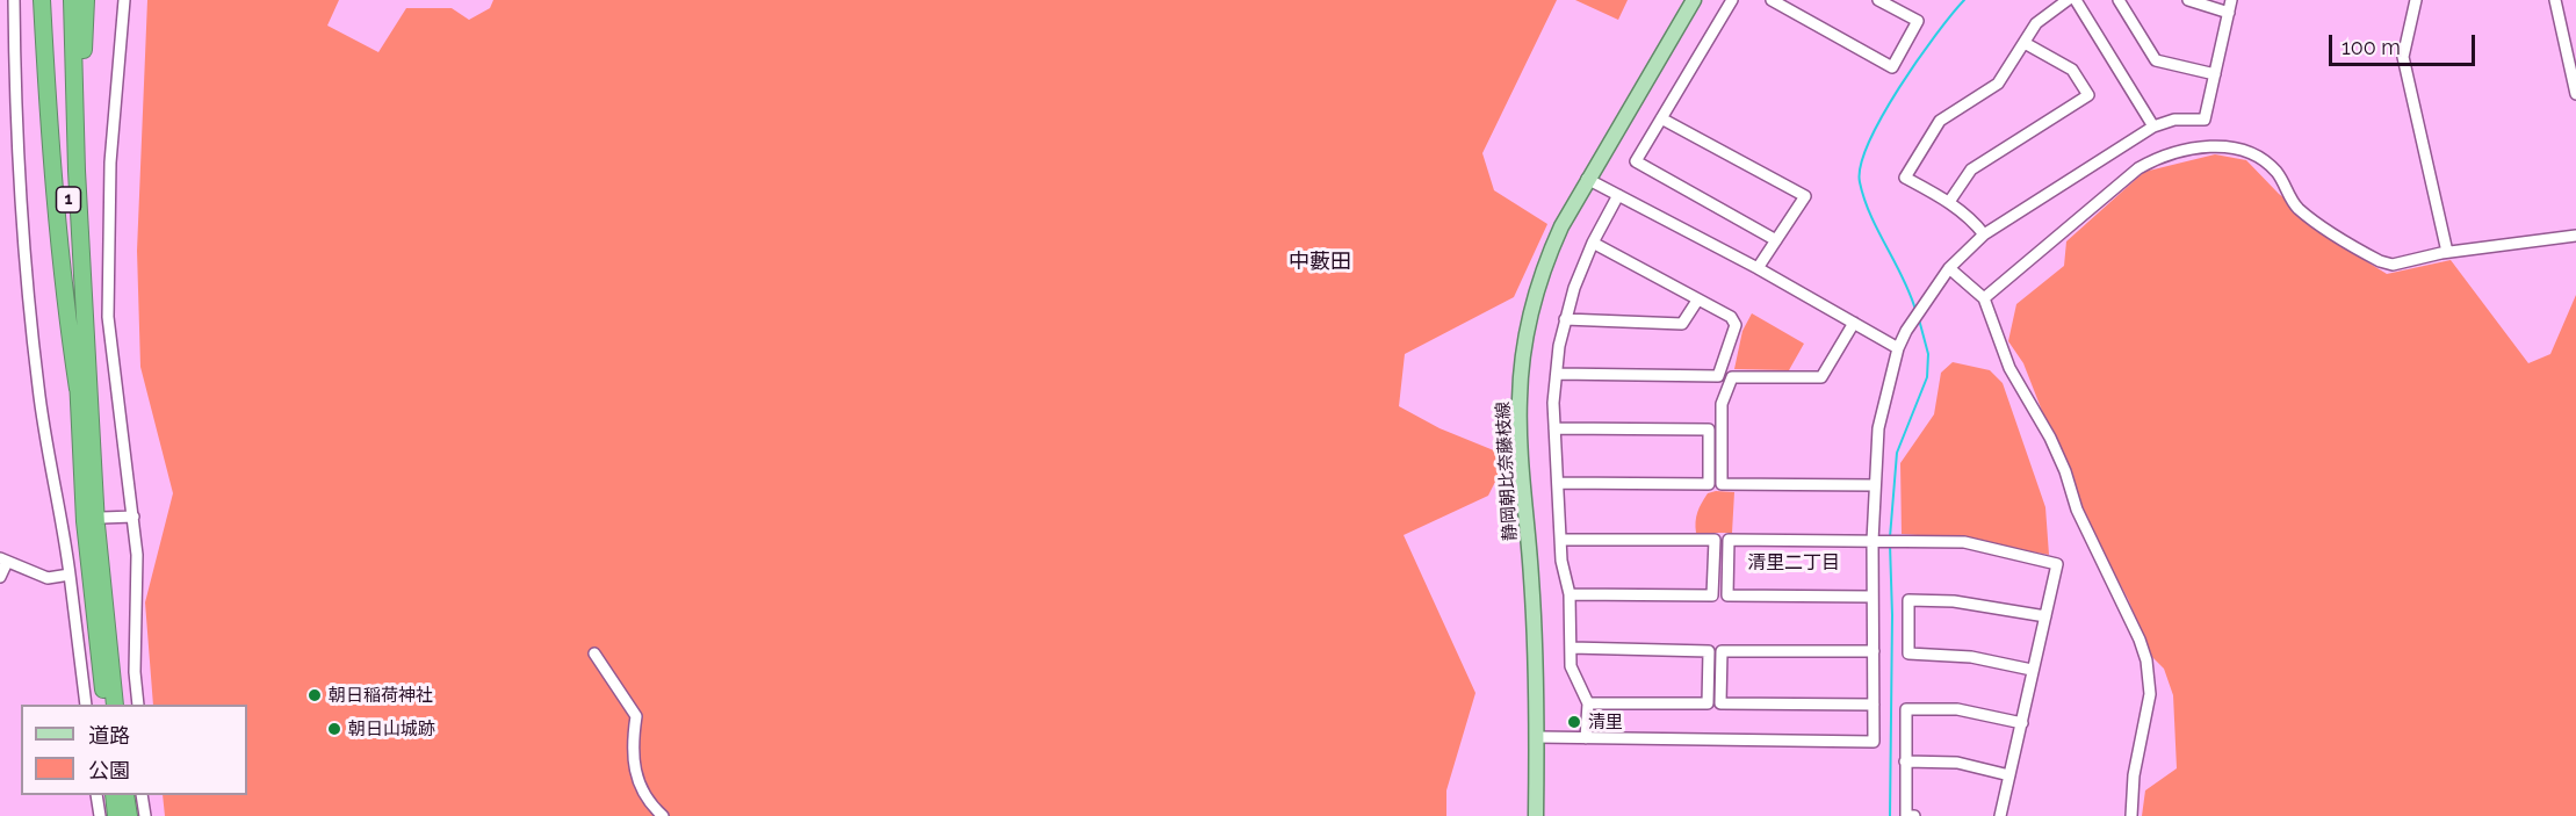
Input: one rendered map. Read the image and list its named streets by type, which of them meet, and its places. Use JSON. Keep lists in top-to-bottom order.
{
  "streets": {
    "highway": ["1"],
    "main road": ["静岡朝比奈藤枝線"]
  },
  "districts": ["中藪田", "清里二丁目"],
  "places": ["朝日稲荷神社", "清里", "朝日山城跡"],
  "legend": ["道路", "公園"],
  "scale_bar": "100 m"
}
